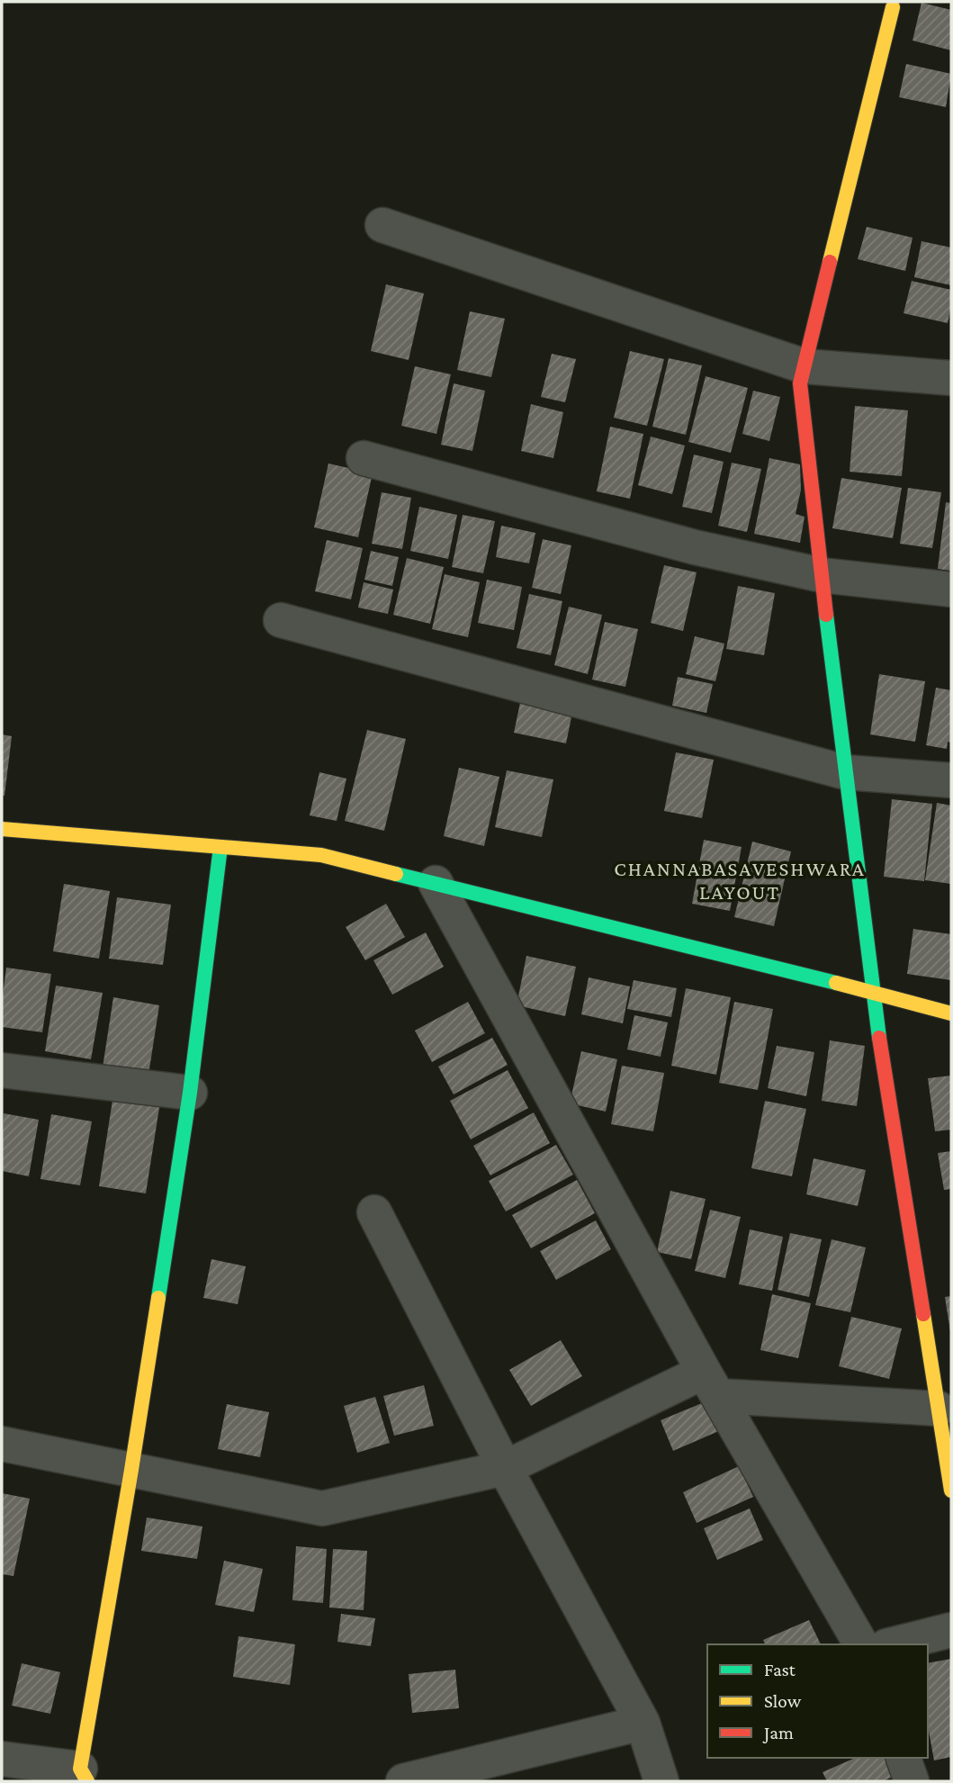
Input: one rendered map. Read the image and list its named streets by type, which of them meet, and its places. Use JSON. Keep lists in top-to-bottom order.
{
  "districts": ["CHANNABASAVESHWARA LAYOUT"],
  "legend": ["Fast", "Slow", "Jam"]
}
